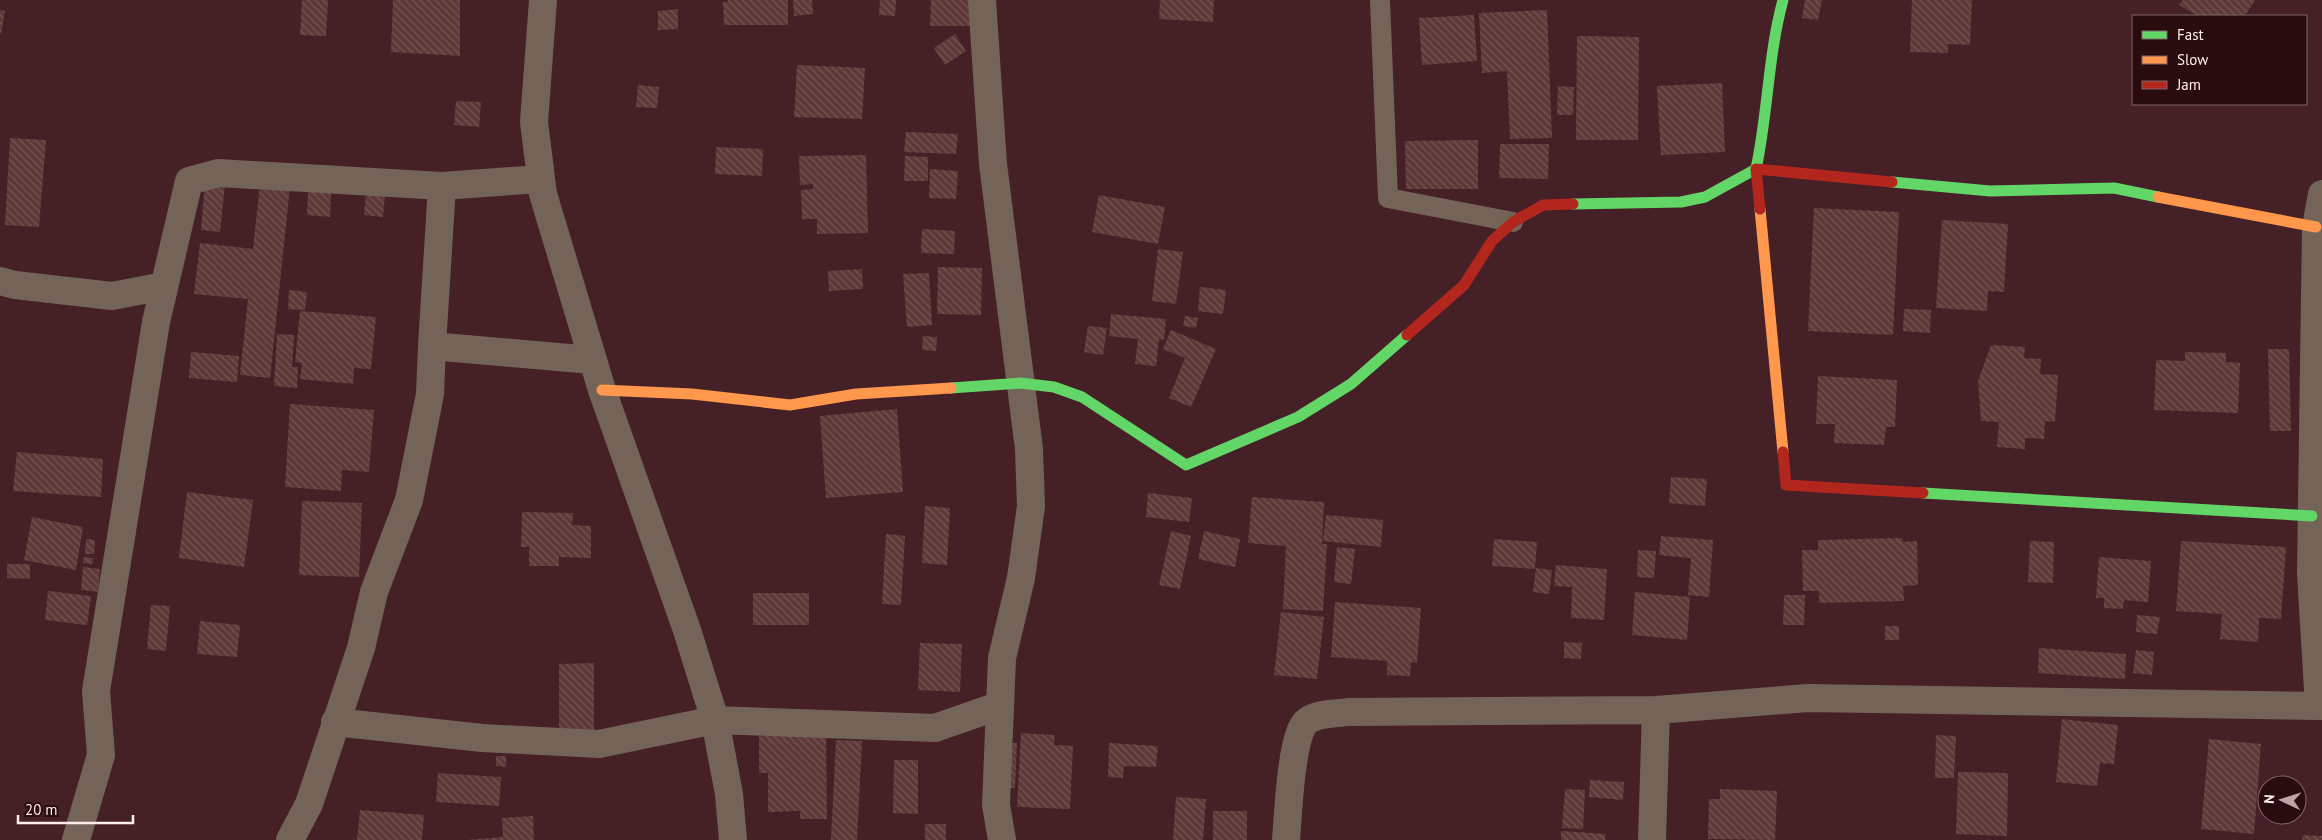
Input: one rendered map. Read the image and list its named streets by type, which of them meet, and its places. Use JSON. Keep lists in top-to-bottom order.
{
  "legend": ["Fast", "Slow", "Jam"],
  "scale_bar": "20 m",
  "north": "left"
}
